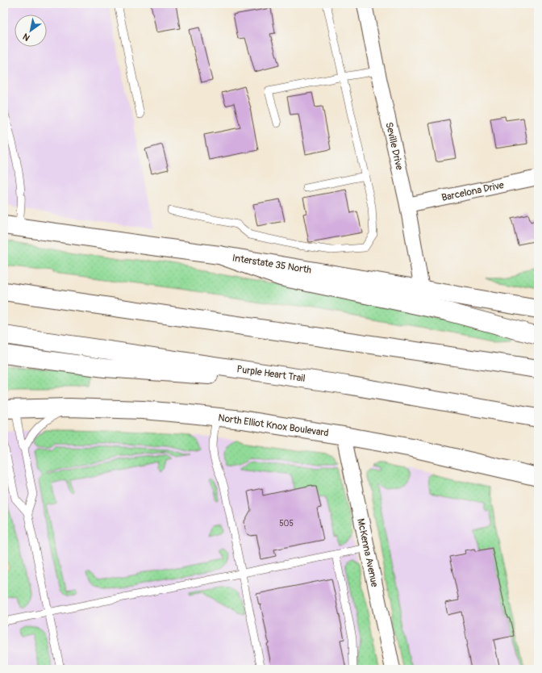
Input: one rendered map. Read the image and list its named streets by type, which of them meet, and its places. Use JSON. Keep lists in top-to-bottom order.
{
  "streets": {
    "main road": ["Interstate 35 North", "Purple Heart Trail", "North Elliot Knox Boulevard"],
    "street": ["Seville Drive", "Barcelona Drive", "McKenna Avenue"]
  },
  "crossings": [
    ["Seville Drive", "Barcelona Drive"],
    ["Seville Drive", "Interstate 35 North"],
    ["North Elliot Knox Boulevard", "McKenna Avenue"]
  ],
  "house_numbers": ["505"],
  "north": "bottom left"
}
